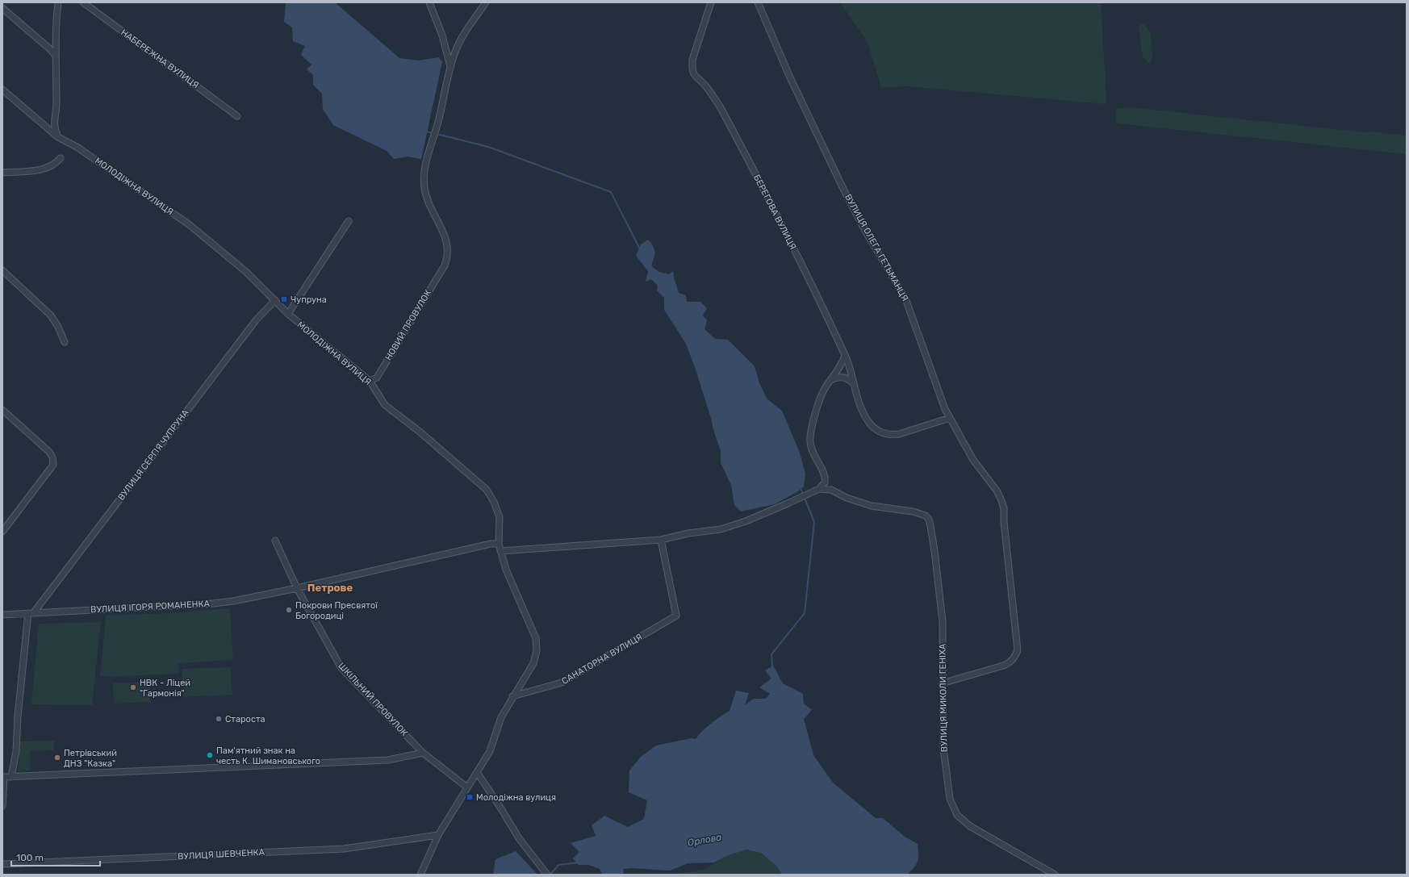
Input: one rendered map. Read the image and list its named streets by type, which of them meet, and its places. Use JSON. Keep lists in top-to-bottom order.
{
  "streets": {
    "street": [
      "НАБЕРЕЖНА ВУЛИЦЯ",
      "МОЛОДІЖНА ВУЛИЦЯ",
      "БЕРЕГОВА ВУЛИЦЯ",
      "ВУЛИЦЯ ОЛЕГА ГЕТЬМАНЦЯ",
      "НОВИЙ ПРОВУЛОК",
      "ВУЛИЦЯ СЕРГІЯ ЧУПРУНА",
      "ВУЛИЦЯ ІГОРЯ РОМАНЕНКА",
      "САНАТОРНА ВУЛИЦЯ",
      "ВУЛИЦЯ МИКОЛИ ГЕНІХА",
      "ШКІЛЬНИЙ ПРОВУЛОК",
      "ВУЛИЦЯ ШЕВЧЕНКА"
    ]
  },
  "crossings": [
    ["МОЛОДІЖНА ВУЛИЦЯ", "НОВИЙ ПРОВУЛОК"],
    ["МОЛОДІЖНА ВУЛИЦЯ", "ВУЛИЦЯ СЕРГІЯ ЧУПРУНА"],
    ["МОЛОДІЖНА ВУЛИЦЯ", "ВУЛИЦЯ ІГОРЯ РОМАНЕНКА"],
    ["МОЛОДІЖНА ВУЛИЦЯ", "САНАТОРНА ВУЛИЦЯ"],
    ["БЕРЕГОВА ВУЛИЦЯ", "ВУЛИЦЯ ОЛЕГА ГЕТЬМАНЦЯ"],
    ["ВУЛИЦЯ ОЛЕГА ГЕТЬМАНЦЯ", "ВУЛИЦЯ МИКОЛИ ГЕНІХА"],
    ["ВУЛИЦЯ СЕРГІЯ ЧУПРУНА", "ВУЛИЦЯ ІГОРЯ РОМАНЕНКА"],
    ["ВУЛИЦЯ ІГОРЯ РОМАНЕНКА", "ШКІЛЬНИЙ ПРОВУЛОК"]
  ],
  "districts": ["Петрове"],
  "water": ["Орлова"],
  "places": {
    "transit": ["Чупруна", "Молодіжна вулиця"],
    "other": [
      "Покрови Пресвятої Богородиці",
      "НВК - Ліцей \"Гармонія\"",
      "Староста",
      "Пам'ятний знак на честь К. Шимановського",
      "Петрівський ДНЗ \"Казка\""
    ]
  },
  "scale_bar": "100 m"
}
